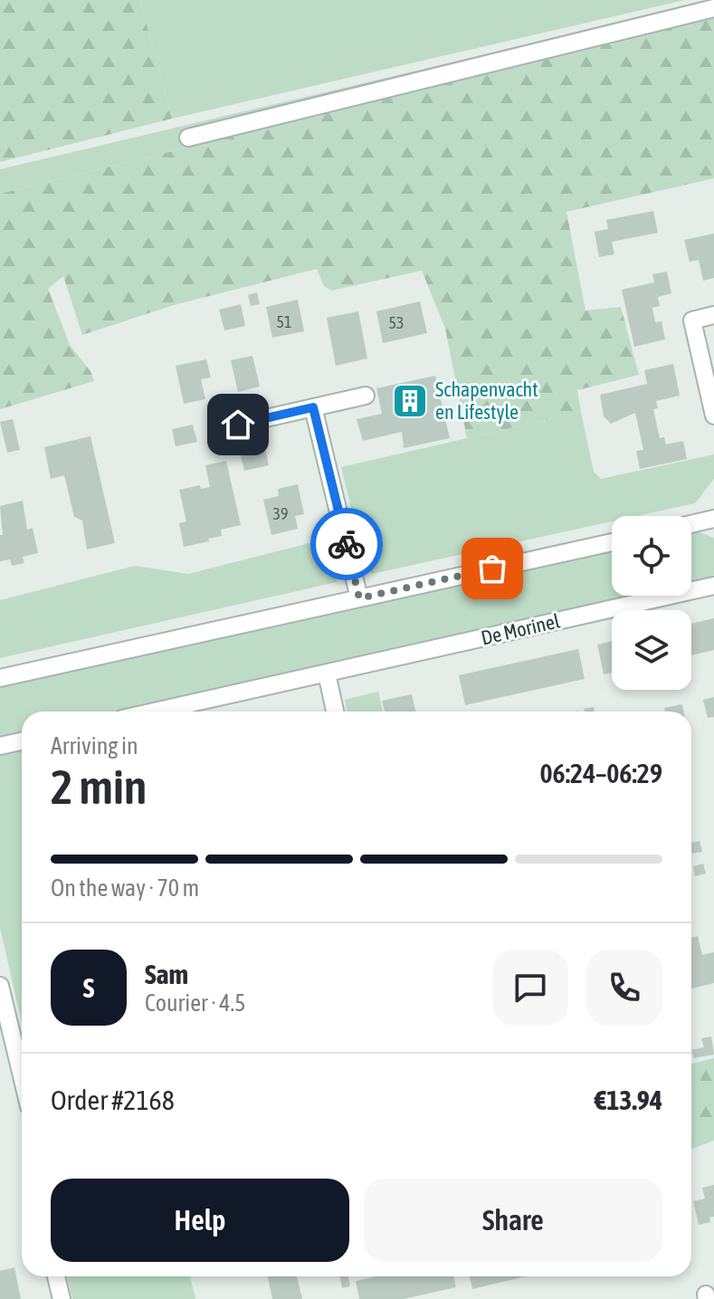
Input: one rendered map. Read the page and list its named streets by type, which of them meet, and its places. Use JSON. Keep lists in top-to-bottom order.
{
  "streets": {
    "street": ["De Morinel"]
  },
  "places": {
    "building": ["Schapenvacht en Lifestyle"]
  },
  "house_numbers": ["51", "53", "39"],
  "page": {
    "heading": ["2 min", "Arriving in", "06:24–06:29"],
    "panel": [
      "Sam",
      "Courier · 4.5",
      "Order #2168",
      "€13.94"
    ],
    "bar": "On the way · 70 m",
    "round": "S",
    "buttons": ["Help", "Share"]
  }
}
